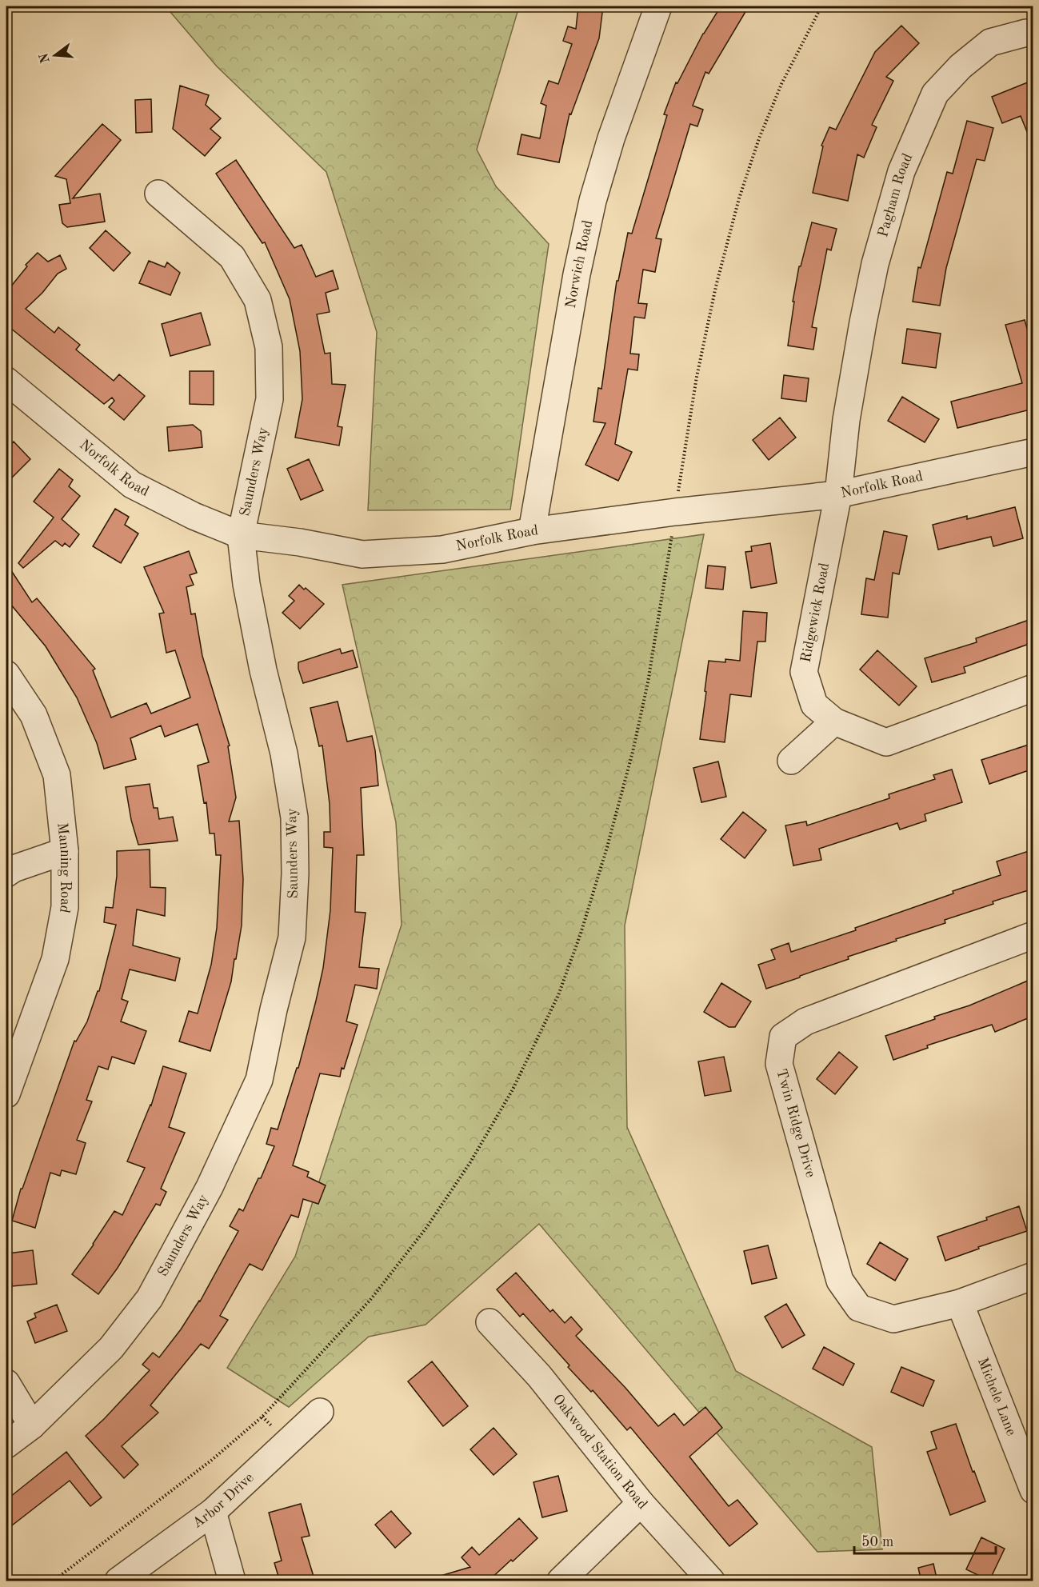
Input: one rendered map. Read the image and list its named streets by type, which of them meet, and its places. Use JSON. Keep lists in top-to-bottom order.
{
  "streets": {
    "street": [
      "Pagham Road",
      "Norwich Road",
      "Norfolk Road",
      "Saunders Way",
      "Ridgewick Road",
      "Manning Road",
      "Twin Ridge Drive",
      "Michele Lane",
      "Oakwood Station Road",
      "Arbor Drive"
    ]
  },
  "crossings": [
    ["Pagham Road", "Norfolk Road"],
    ["Pagham Road", "Ridgewick Road"],
    ["Norwich Road", "Norfolk Road"],
    ["Norfolk Road", "Saunders Way"],
    ["Norfolk Road", "Ridgewick Road"],
    ["Twin Ridge Drive", "Michele Lane"]
  ],
  "scale_bar": "50 m",
  "north": "left"
}
